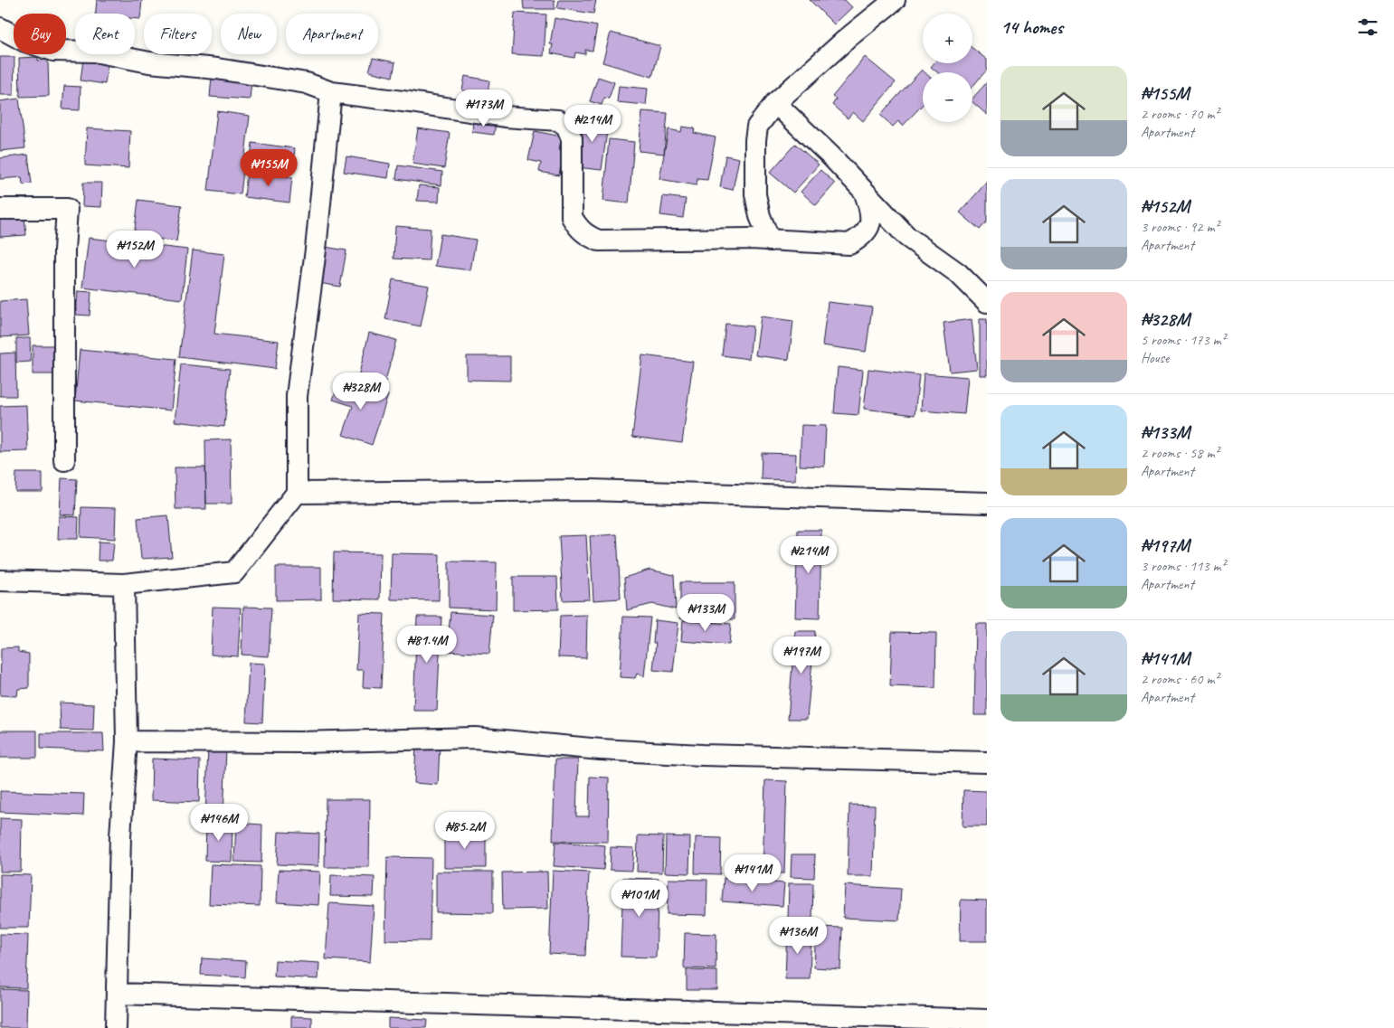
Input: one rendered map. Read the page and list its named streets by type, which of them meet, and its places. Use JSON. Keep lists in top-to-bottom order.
{
  "page": {
    "heading": "14 homes",
    "map_buttons": ["+", "−"],
    "chip": [
      "Buy",
      "Rent",
      "Filters",
      "New",
      "Apartment"
    ],
    "list": [
      {
        "name": "₦155M",
        "note": "2 rooms · 70 m² · Apartment"
      },
      {
        "name": "₦152M",
        "note": "3 rooms · 92 m² · Apartment"
      },
      {
        "name": "₦328M",
        "note": "5 rooms · 173 m² · House"
      },
      {
        "name": "₦133M",
        "note": "2 rooms · 58 m² · Apartment"
      },
      {
        "name": "₦197M",
        "note": "3 rooms · 113 m² · Apartment"
      },
      {
        "name": "₦141M",
        "note": "2 rooms · 60 m² · Apartment"
      }
    ],
    "price": [
      "₦173M",
      "₦214M",
      "₦155M",
      "₦152M",
      "₦328M",
      "₦214M",
      "₦133M",
      "₦81.4M",
      "₦197M",
      "₦146M",
      "₦85.2M",
      "₦141M",
      "₦101M",
      "₦136M"
    ]
  }
}
